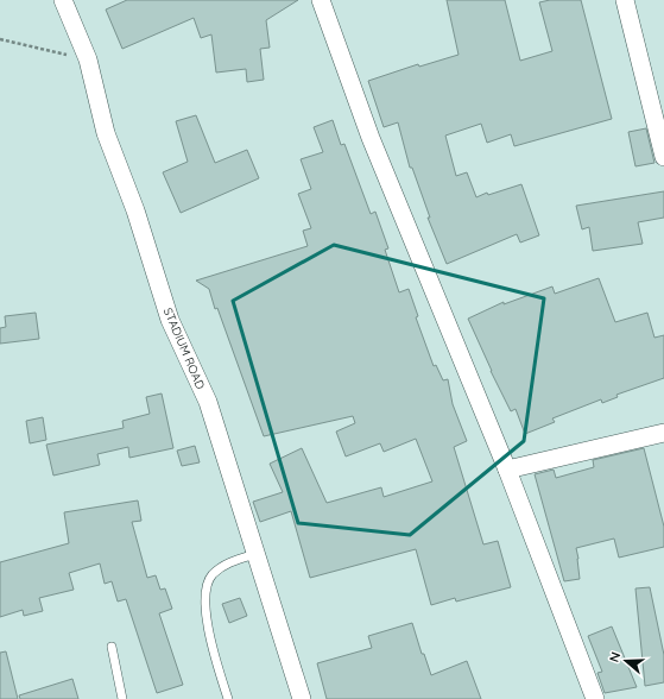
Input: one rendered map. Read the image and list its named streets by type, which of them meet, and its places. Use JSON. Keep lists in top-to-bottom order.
{
  "streets": {
    "street": ["STADIUM ROAD"]
  },
  "north": "left"
}
